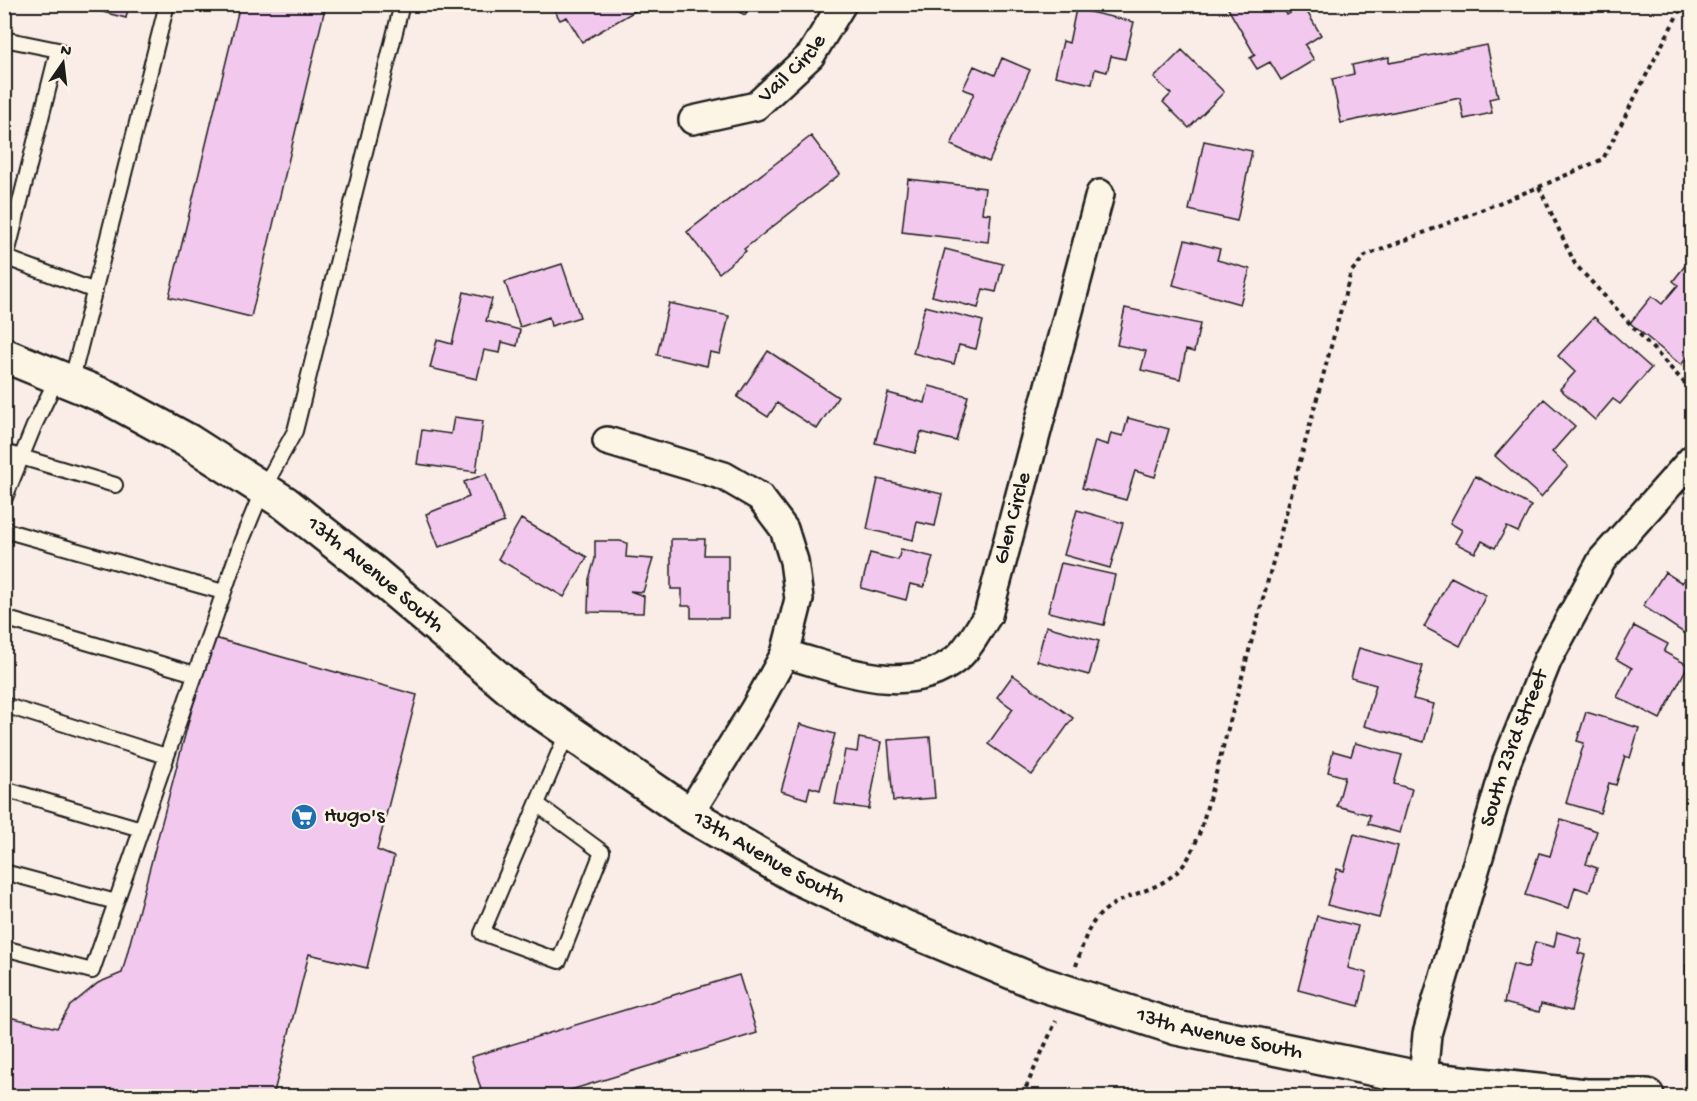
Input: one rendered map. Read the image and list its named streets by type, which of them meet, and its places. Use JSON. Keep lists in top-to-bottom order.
{
  "streets": {
    "street": [
      "Vail Circle",
      "Glen Circle",
      "13th Avenue South",
      "South 23rd Street"
    ]
  },
  "crossings": [
    ["13th Avenue South", "South 23rd Street"]
  ],
  "places": {
    "supermarket": ["Hugo's"]
  },
  "north": "top"
}
